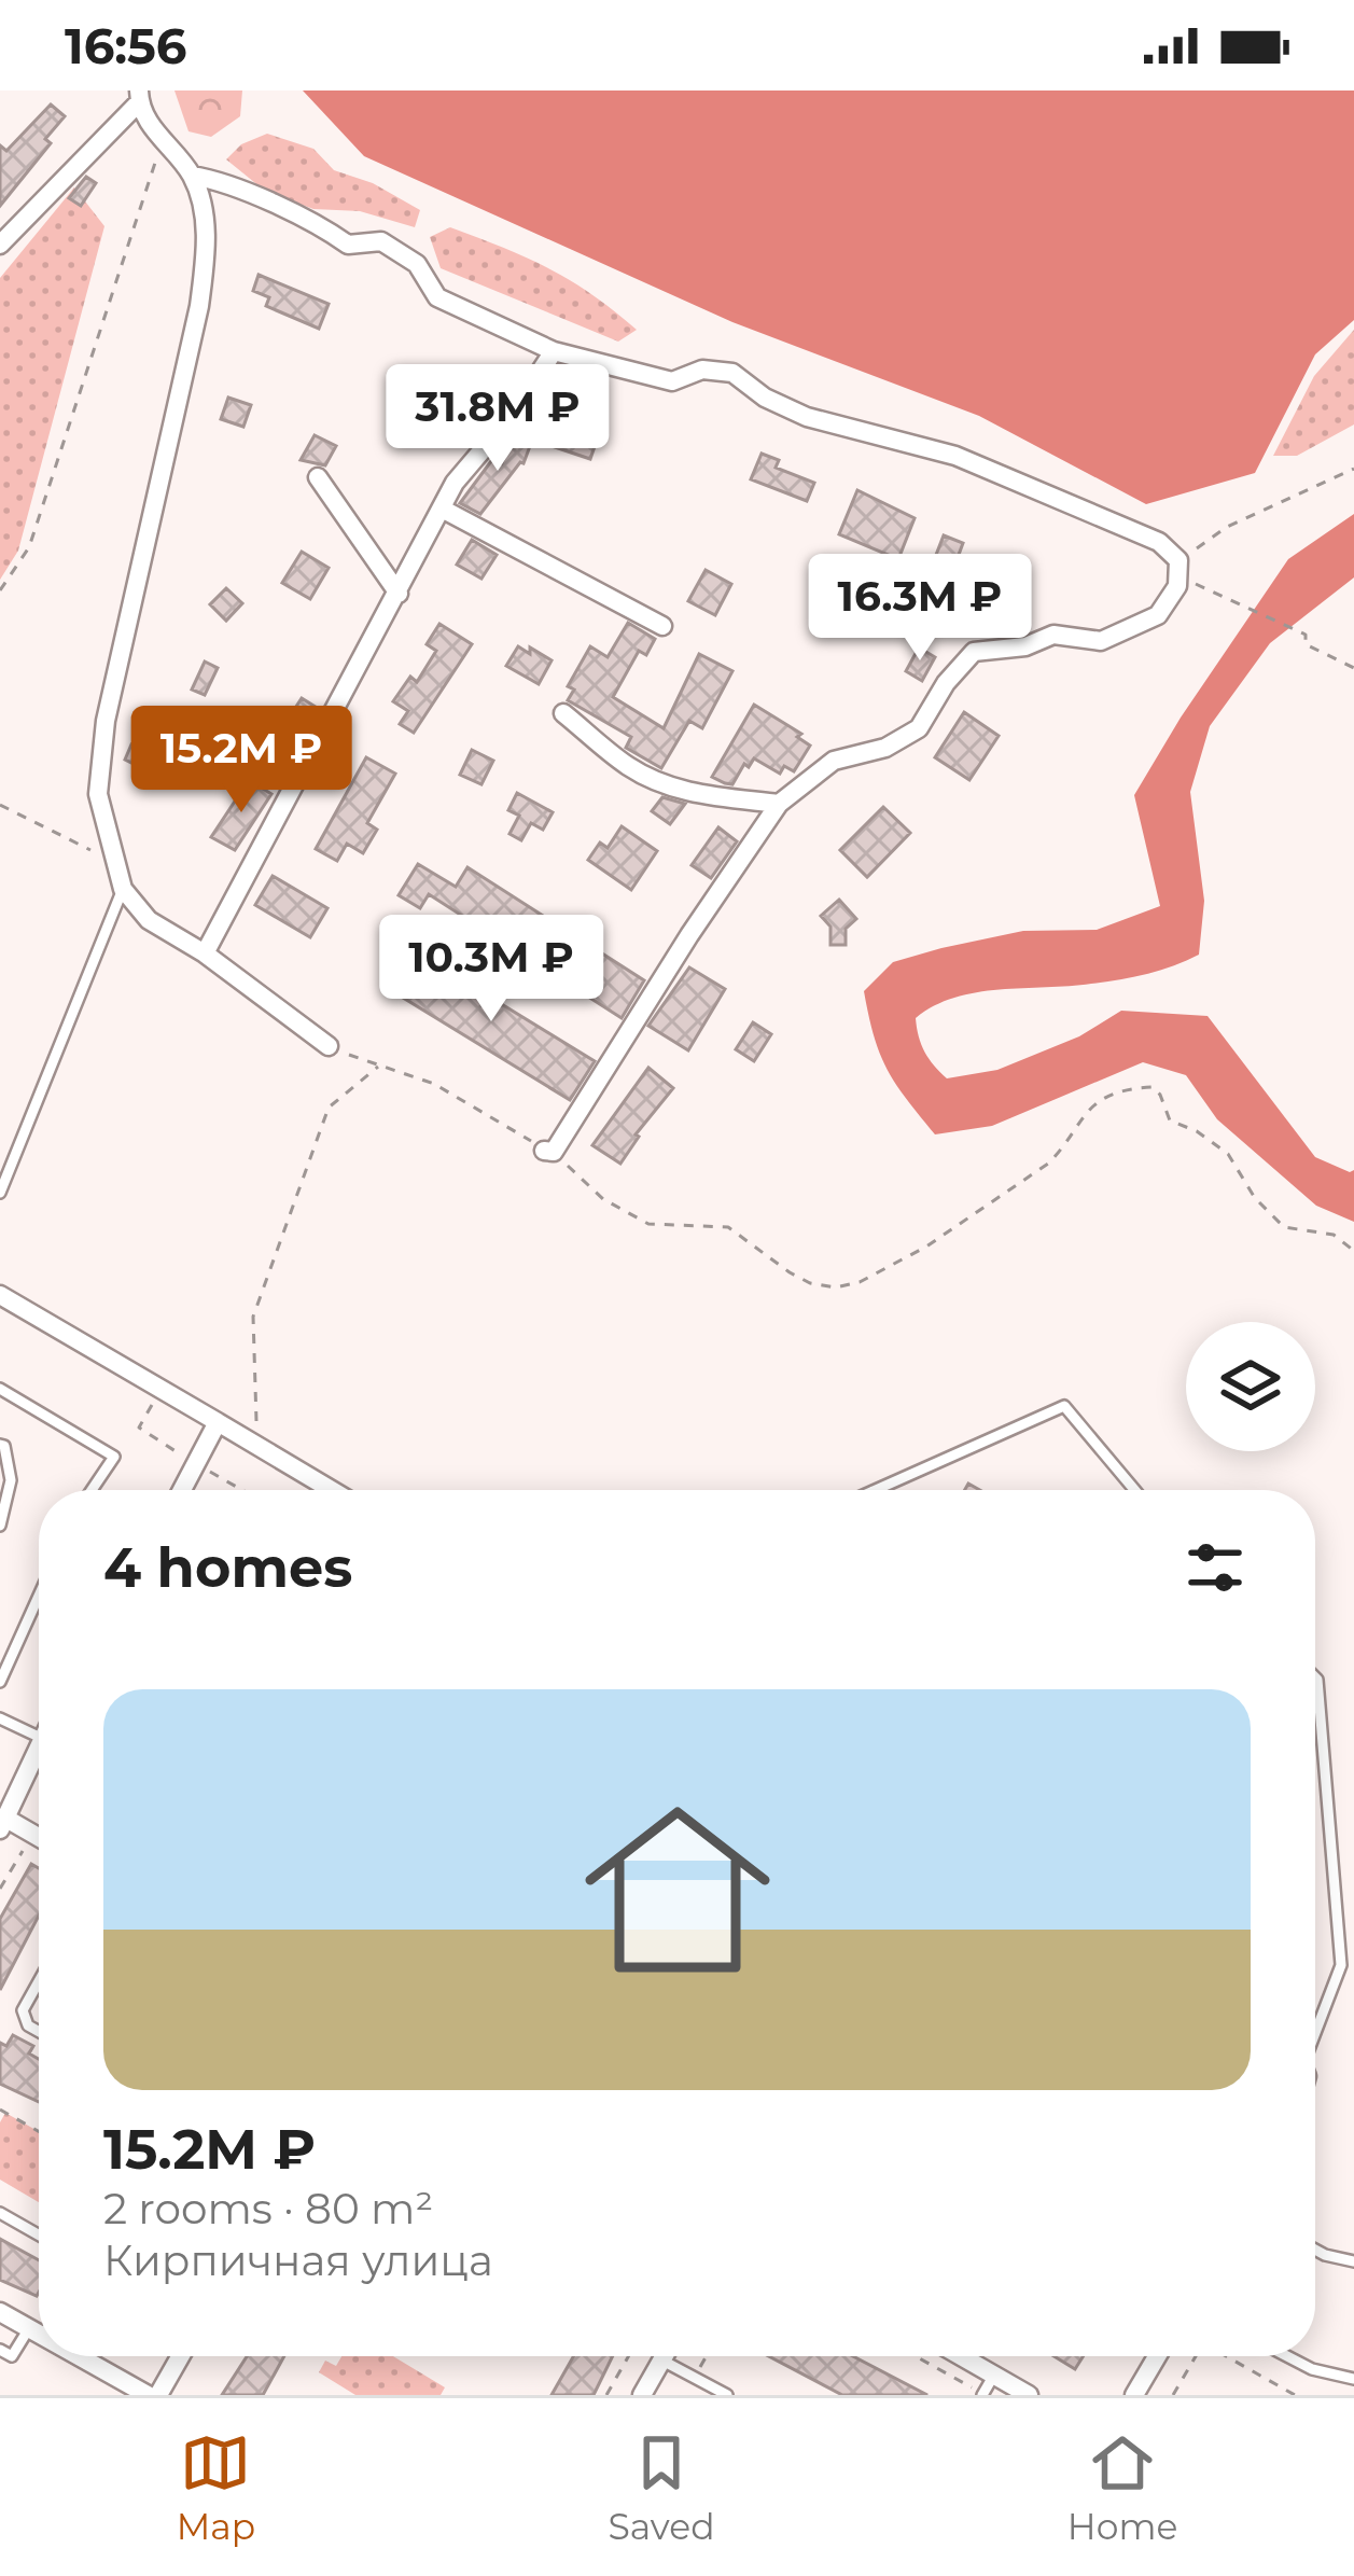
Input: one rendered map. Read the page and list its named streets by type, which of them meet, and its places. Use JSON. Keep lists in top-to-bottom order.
{
  "page": {
    "status": "16:56",
    "price": [
      "31.8M ₽",
      "16.3M ₽",
      "15.2M ₽",
      "10.3M ₽"
    ],
    "heading": "4 homes",
    "list": [
      {
        "name": "15.2M ₽",
        "note": "2 rooms · 80 m² · Кирпичная улица"
      }
    ],
    "tabs": ["Map", "Saved", "Home"]
  }
}
